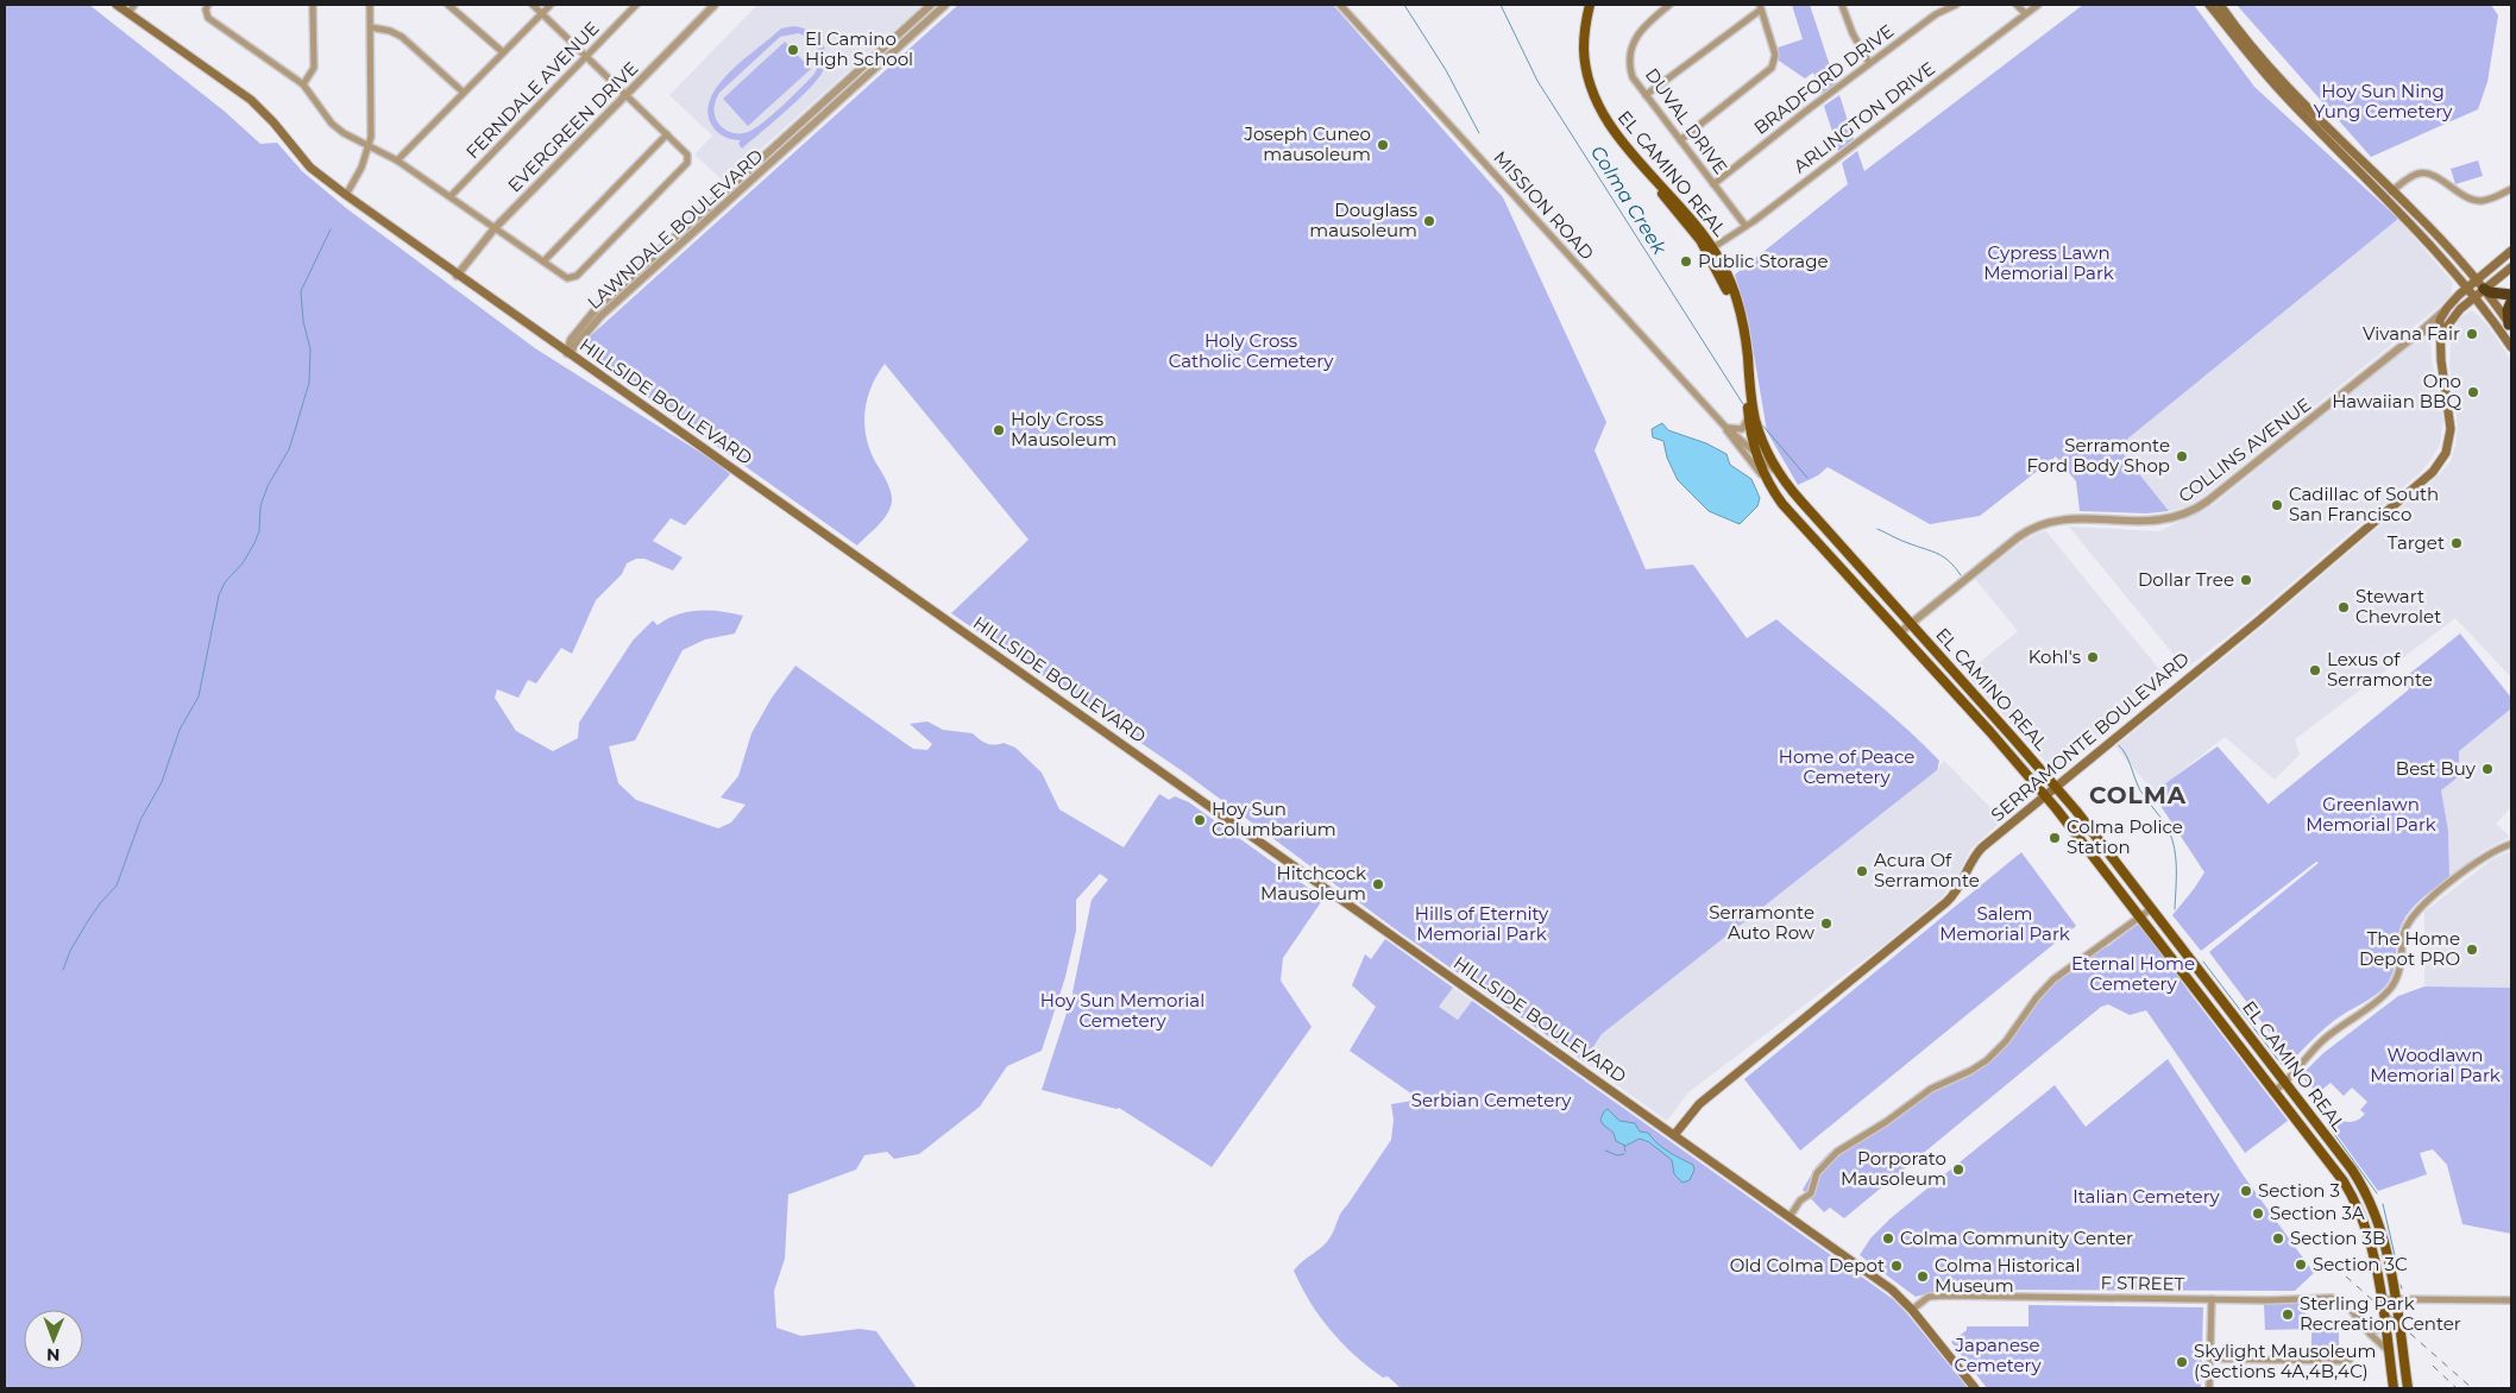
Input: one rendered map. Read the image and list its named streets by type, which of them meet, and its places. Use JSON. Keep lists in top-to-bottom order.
{
  "streets": {
    "main road": ["EL CAMINO REAL", "HILLSIDE BOULEVARD", "SERRAMONTE BOULEVARD"],
    "street": [
      "BRADFORD DRIVE",
      "FERNDALE AVENUE",
      "ARLINGTON DRIVE",
      "DUVAL DRIVE",
      "EVERGREEN DRIVE",
      "MISSION ROAD",
      "LAWNDALE BOULEVARD",
      "COLLINS AVENUE",
      "F STREET"
    ]
  },
  "crossings": [
    ["BRADFORD DRIVE", "DUVAL DRIVE"],
    ["ARLINGTON DRIVE", "DUVAL DRIVE"],
    ["ARLINGTON DRIVE", "EL CAMINO REAL"],
    ["EVERGREEN DRIVE", "HILLSIDE BOULEVARD"],
    ["EL CAMINO REAL", "MISSION ROAD"],
    ["EL CAMINO REAL", "COLLINS AVENUE"],
    ["EL CAMINO REAL", "SERRAMONTE BOULEVARD"],
    ["EL CAMINO REAL", "F STREET"],
    ["LAWNDALE BOULEVARD", "HILLSIDE BOULEVARD"],
    ["HILLSIDE BOULEVARD", "SERRAMONTE BOULEVARD"],
    ["HILLSIDE BOULEVARD", "F STREET"],
    ["COLLINS AVENUE", "SERRAMONTE BOULEVARD"]
  ],
  "districts": ["COLMA"],
  "water": ["Colma Creek"],
  "parks": [
    "Hoy Sun Ning Yung Cemetery",
    "Cypress Lawn Memorial Park",
    "Holy Cross Catholic Cemetery",
    "Home of Peace Cemetery",
    "Greenlawn Memorial Park",
    "Hills of Eternity Memorial Park",
    "Salem Memorial Park",
    "Eternal Home Cemetery",
    "Hoy Sun Memorial Cemetery",
    "Woodlawn Memorial Park",
    "Serbian Cemetery",
    "Italian Cemetery",
    "Japanese Cemetery"
  ],
  "places": [
    "El Camino High School",
    "Joseph Cuneo mausoleum",
    "Douglass mausoleum",
    "Public Storage",
    "Vivana Fair",
    "Ono Hawaiian BBQ",
    "Holy Cross Mausoleum",
    "Serramonte Ford Body Shop",
    "Cadillac of South San Francisco",
    "Target",
    "Dollar Tree",
    "Stewart Chevrolet",
    "Kohl's",
    "Lexus of Serramonte",
    "Best Buy",
    "Hoy Sun Columbarium",
    "Colma Police Station",
    "Acura Of Serramonte",
    "Hitchcock Mausoleum",
    "Serramonte Auto Row",
    "The Home Depot PRO",
    "Porporato Mausoleum",
    "Section 3",
    "Section 3A",
    "Colma Community Center",
    "Section 3B",
    "Section 3C",
    "Old Colma Depot",
    "Colma Historical Museum",
    "Sterling Park Recreation Center",
    "Skylight Mausoleum (Sections 4A,4B,4C)"
  ],
  "north": "bottom"
}
